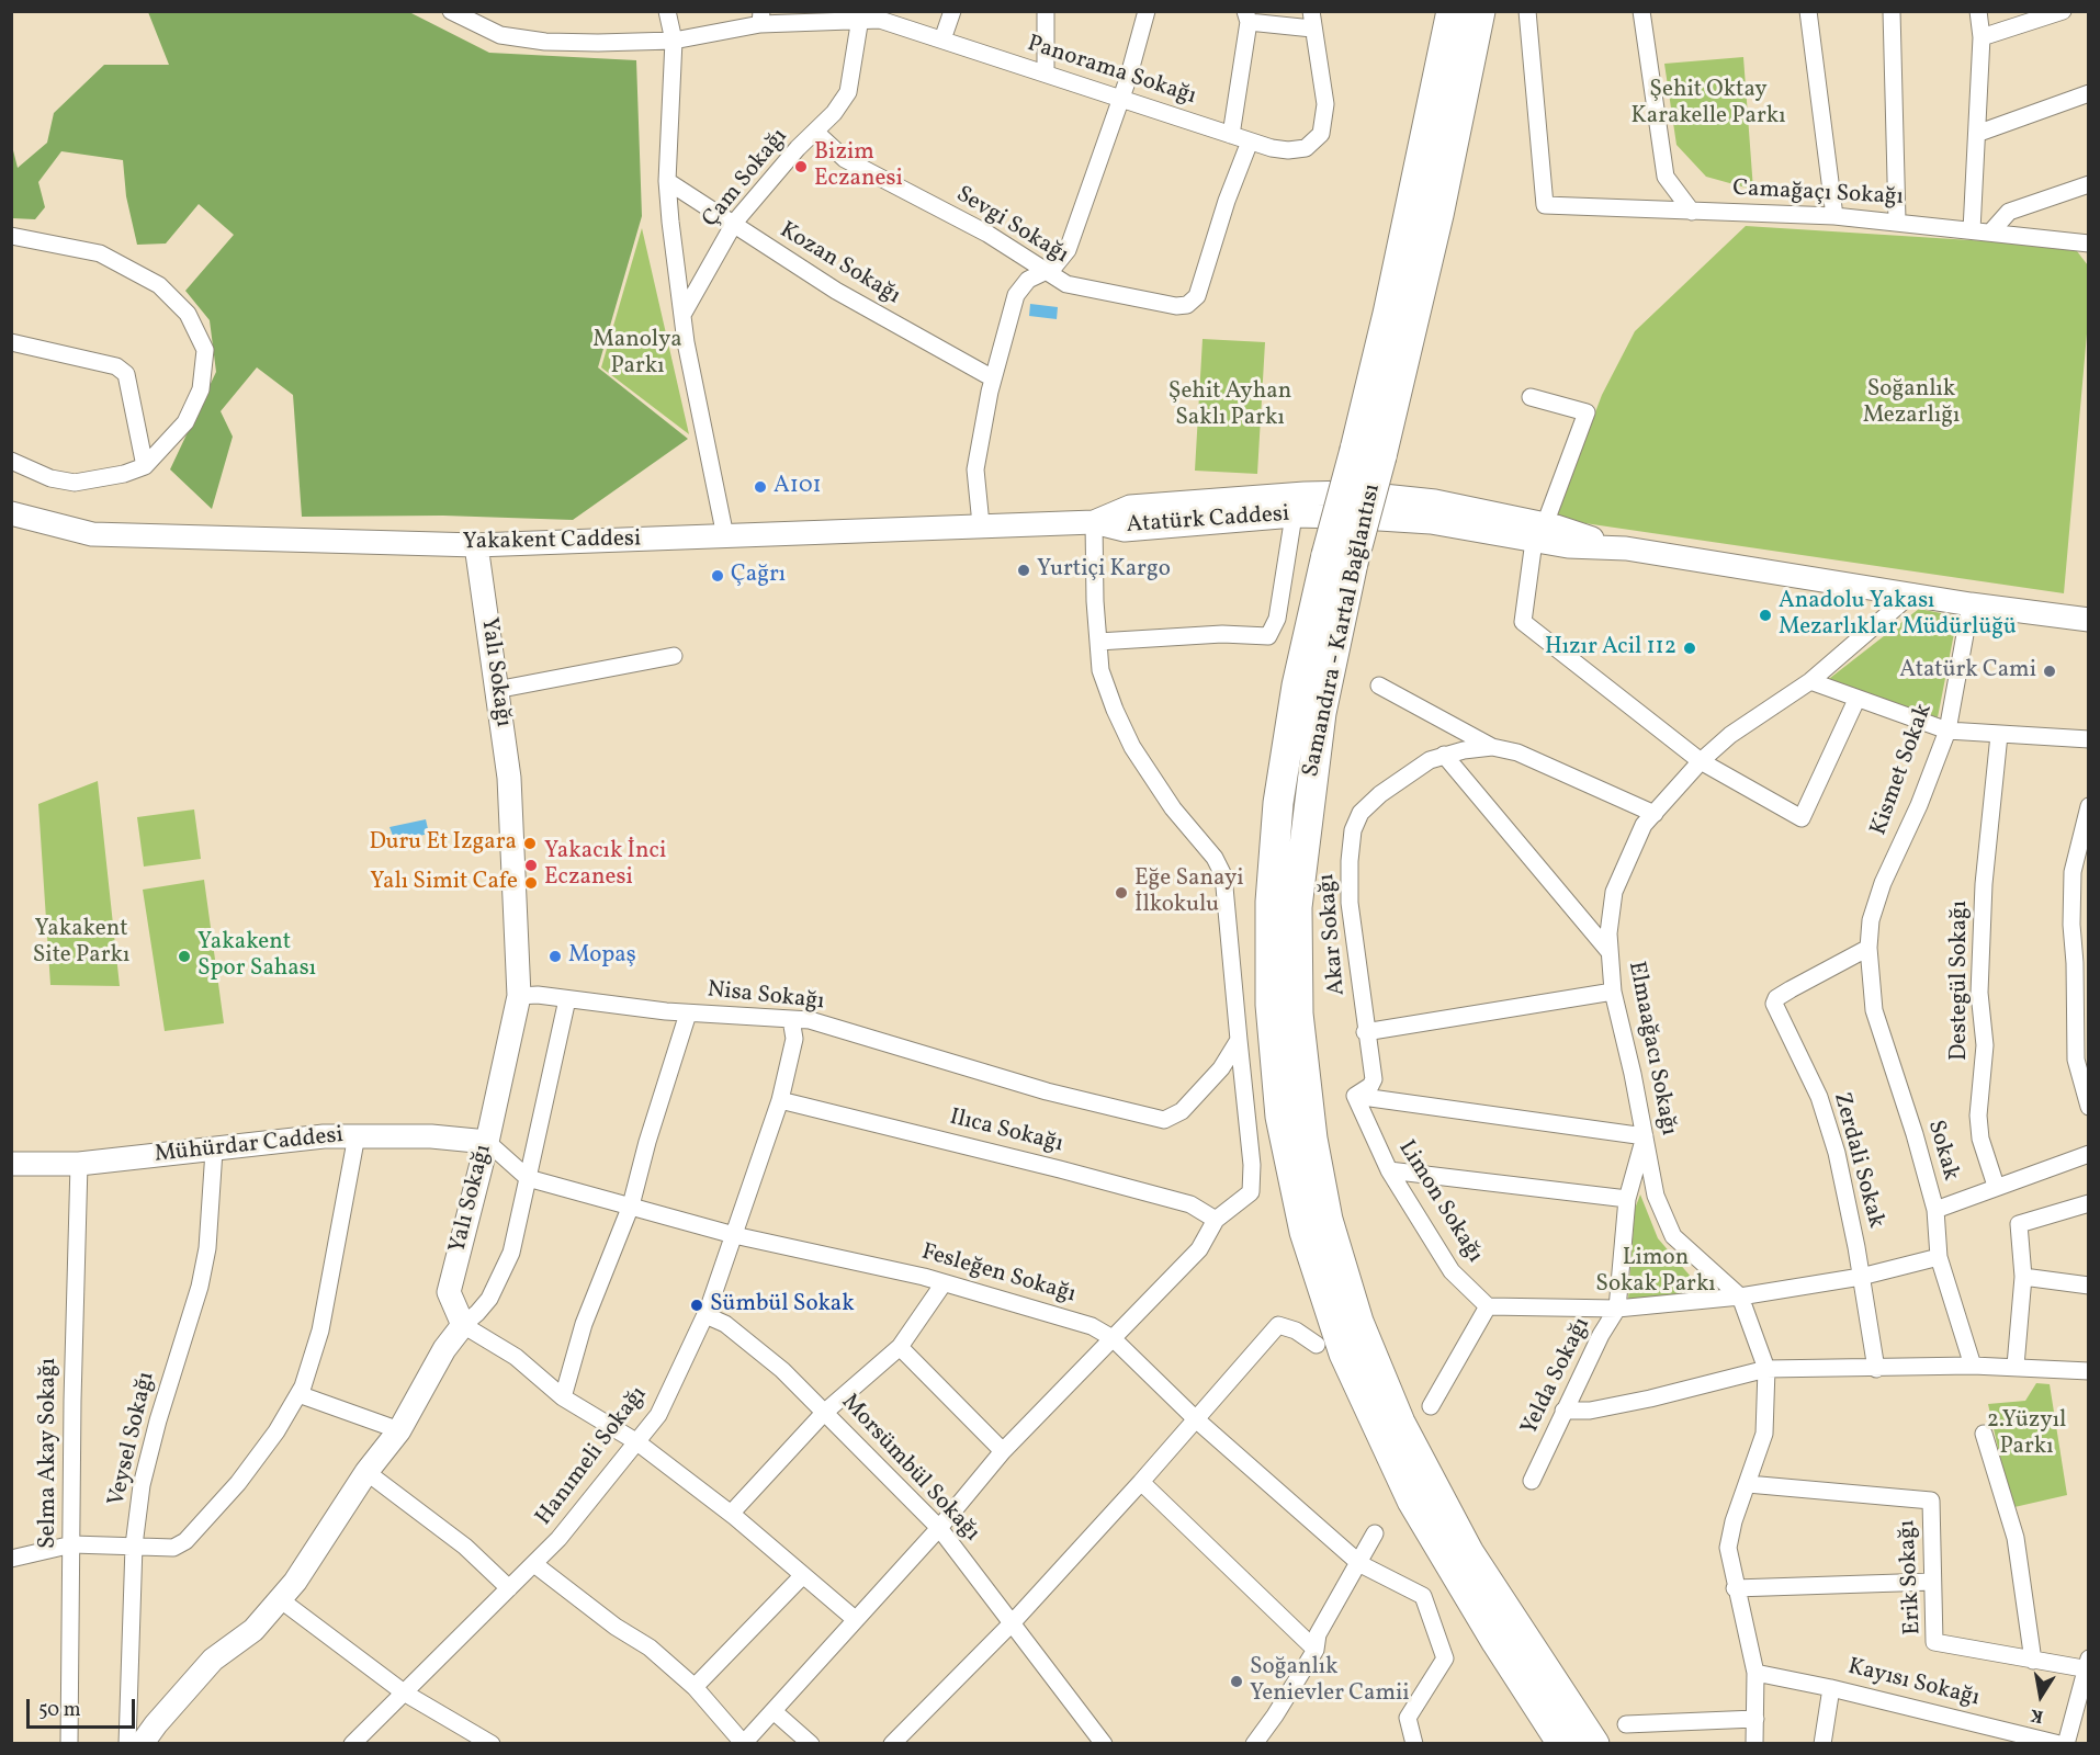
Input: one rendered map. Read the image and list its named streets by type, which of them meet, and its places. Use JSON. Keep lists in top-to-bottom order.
{
  "streets": {
    "highway": ["Samandıra - Kartal Bağlantısı"],
    "street": [
      "Panorama Sokağı",
      "Çam Sokağı",
      "Camağaçı Sokağı",
      "Sevgi Sokağı",
      "Kozan Sokağı",
      "Atatürk Caddesi",
      "Yakakent Caddesi",
      "Yalı Sokağı",
      "Kismet Sokak",
      "Akar Sokağı",
      "Destegül Sokağı",
      "Nisa Sokağı",
      "Elmaağacı Sokağı",
      "Ilıca Sokağı",
      "Mühürdar Caddesi",
      "Sokak",
      "Zerdali Sokak",
      "Limon Sokağı",
      "Fesleğen Sokağı",
      "Yelda Sokağı",
      "Veysel Sokağı",
      "Selma Akay Sokağı",
      "Hanımeli Sokağı",
      "Morsümbül Sokağı",
      "Erik Sokağı",
      "Kayısı Sokağı"
    ]
  },
  "crossings": [
    ["Panorama Sokağı", "Çam Sokağı"],
    ["Panorama Sokağı", "Sevgi Sokağı"],
    ["Çam Sokağı", "Sevgi Sokağı"],
    ["Çam Sokağı", "Kozan Sokağı"],
    ["Atatürk Caddesi", "Yakakent Caddesi"],
    ["Atatürk Caddesi", "Kismet Sokak"],
    ["Atatürk Caddesi", "Elmaağacı Sokağı"],
    ["Yakakent Caddesi", "Yalı Sokağı"],
    ["Yalı Sokağı", "Nisa Sokağı"],
    ["Yalı Sokağı", "Mühürdar Caddesi"],
    ["Yalı Sokağı", "Fesleğen Sokağı"],
    ["Kismet Sokak", "Sokak"],
    ["Kismet Sokak", "Zerdali Sokak"],
    ["Akar Sokağı", "Elmaağacı Sokağı"],
    ["Akar Sokağı", "Limon Sokağı"],
    ["Nisa Sokağı", "Hanımeli Sokağı"],
    ["Elmaağacı Sokağı", "Yelda Sokağı"],
    ["Ilıca Sokağı", "Hanımeli Sokağı"],
    ["Mühürdar Caddesi", "Fesleğen Sokağı"],
    ["Mühürdar Caddesi", "Veysel Sokağı"],
    ["Mühürdar Caddesi", "Selma Akay Sokağı"],
    ["Sokak", "Zerdali Sokak"],
    ["Fesleğen Sokağı", "Hanımeli Sokağı"],
    ["Hanımeli Sokağı", "Morsümbül Sokağı"]
  ],
  "parks": [
    "Şehit Oktay Karakelle Parkı",
    "Manolya Parkı",
    "Soğanlık Mezarlığı",
    "Şehit Ayhan Saklı Parkı",
    "Yakakent Site Parkı",
    "Limon Sokak Parkı",
    "2.Yüzyıl Parkı"
  ],
  "places": [
    "Bizim Eczanesi",
    "A101",
    "Yurtiçi Kargo",
    "Çağrı",
    "Anadolu Yakası Mezarlıklar Müdürlüğü",
    "Hızır Acil 112",
    "Atatürk Cami",
    "Duru Et Izgara",
    "Yakacık İnci Eczanesi",
    "Yalı Simit Cafe",
    "Eğe Sanayi İlkokulu",
    "Yakakent Spor Sahası",
    "Mopaş",
    "Sümbül Sokak",
    "Soğanlık Yenievler Camii"
  ],
  "scale_bar": "50 m",
  "north": "bottom"
}
